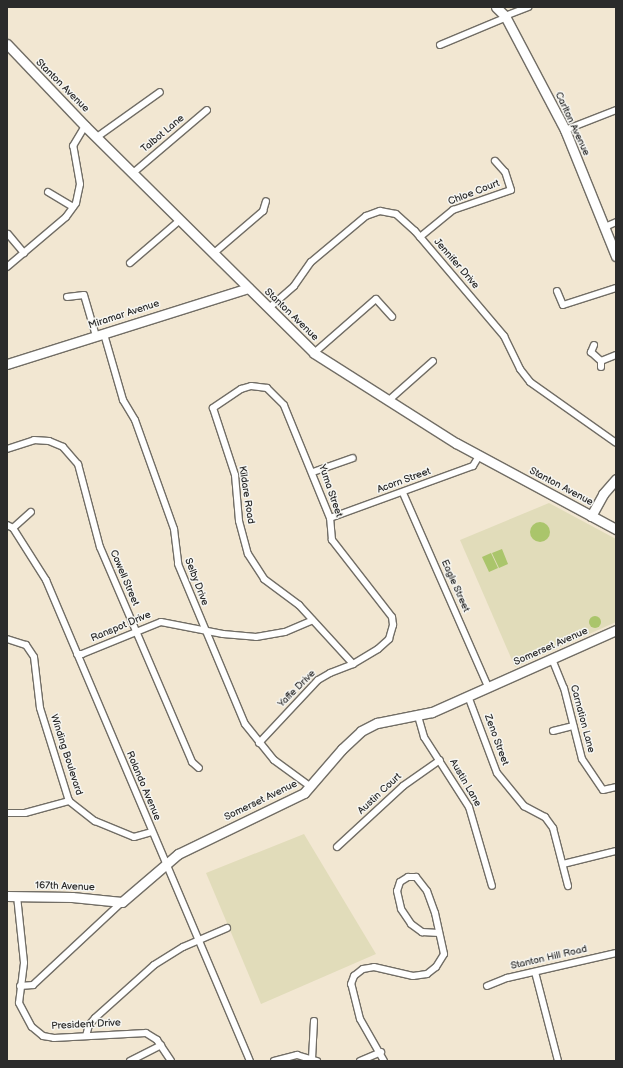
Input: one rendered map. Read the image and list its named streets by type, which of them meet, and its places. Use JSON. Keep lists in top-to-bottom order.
{
  "streets": {
    "street": [
      "Stanton Avenue",
      "Carlton Avenue",
      "Talbot Lane",
      "Chloe Court",
      "Jennifer Drive",
      "Miramar Avenue",
      "Acorn Street",
      "Yuma Street",
      "Kildare Road",
      "Cowell Street",
      "Selby Drive",
      "Eagle Street",
      "Ranspot Drive",
      "Somerset Avenue",
      "Yaffe Drive",
      "Carnation Lane",
      "Zeno Street",
      "Winding Boulevard",
      "Austin Lane",
      "Rolando Avenue",
      "Austin Court",
      "167th Avenue",
      "Stanton Hill Road",
      "President Drive"
    ]
  },
  "crossings": [
    ["Stanton Avenue", "Talbot Lane"],
    ["Stanton Avenue", "Jennifer Drive"],
    ["Stanton Avenue", "Miramar Avenue"],
    ["Stanton Avenue", "Acorn Street"],
    ["Chloe Court", "Jennifer Drive"],
    ["Miramar Avenue", "Selby Drive"],
    ["Acorn Street", "Yuma Street"],
    ["Acorn Street", "Eagle Street"],
    ["Yuma Street", "Kildare Road"],
    ["Yuma Street", "Yaffe Drive"],
    ["Kildare Road", "Ranspot Drive"],
    ["Kildare Road", "Yaffe Drive"],
    ["Cowell Street", "Ranspot Drive"],
    ["Selby Drive", "Ranspot Drive"],
    ["Selby Drive", "Somerset Avenue"],
    ["Selby Drive", "Yaffe Drive"],
    ["Eagle Street", "Somerset Avenue"],
    ["Ranspot Drive", "Rolando Avenue"],
    ["Somerset Avenue", "Carnation Lane"],
    ["Somerset Avenue", "Zeno Street"],
    ["Somerset Avenue", "Austin Lane"],
    ["Somerset Avenue", "Rolando Avenue"],
    ["Somerset Avenue", "167th Avenue"],
    ["Somerset Avenue", "President Drive"],
    ["Winding Boulevard", "Rolando Avenue"],
    ["Austin Lane", "Austin Court"],
    ["167th Avenue", "President Drive"]
  ]
}
